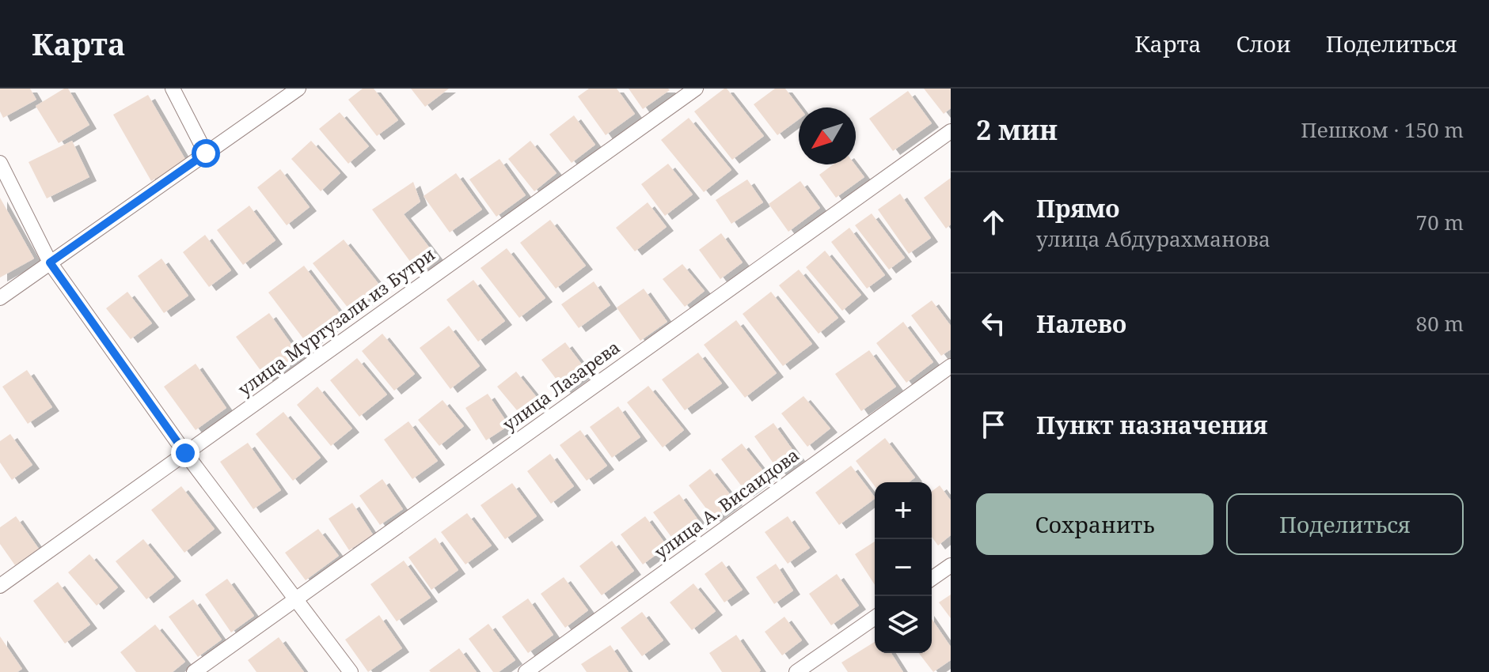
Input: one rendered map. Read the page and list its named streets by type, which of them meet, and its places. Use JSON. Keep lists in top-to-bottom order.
{
  "streets": {
    "street": ["улица Муртузали из Бутри", "улица Лазарева", "улица А. Висаидова"]
  },
  "north": "bottom left",
  "page": {
    "header": "Карта",
    "nav": ["Карта", "Слои", "Поделиться"],
    "heading": ["2 мин", "Пешком · 150 m"],
    "list": [
      ["Прямо", "улица Абдурахманова", "70 m"],
      ["Налево", "80 m"],
      "Пункт назначения"
    ],
    "buttons": ["Сохранить", "Поделиться"],
    "map_buttons": ["+", "−"]
  }
}
